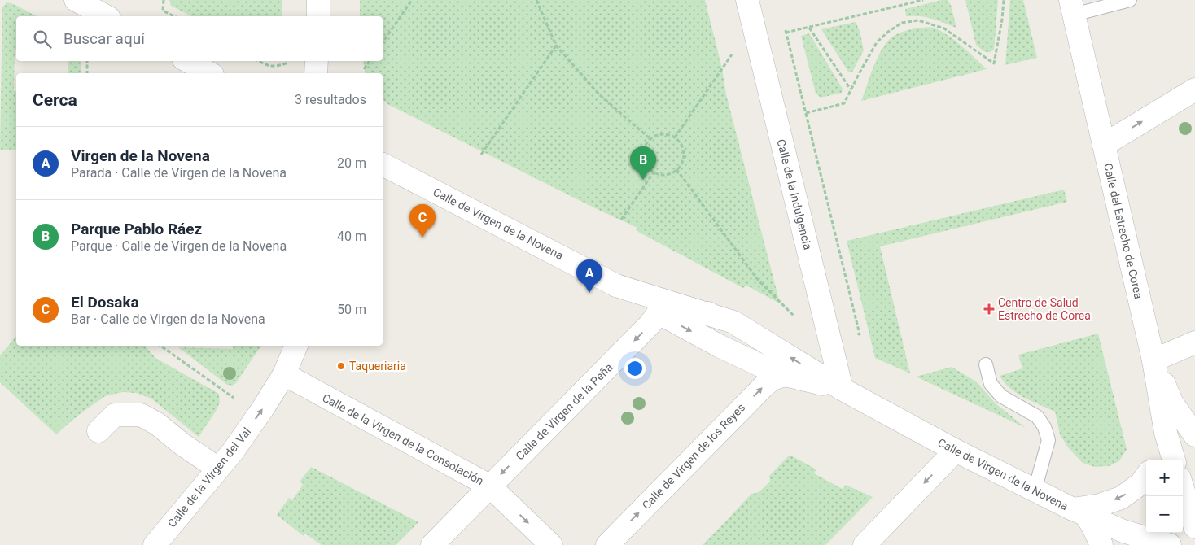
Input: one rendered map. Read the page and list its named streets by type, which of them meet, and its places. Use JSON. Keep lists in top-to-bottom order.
{
  "streets": {
    "street": [
      "Calle de la Indulgencia",
      "Calle de Virgen de la Novena",
      "Calle del Estrecho de Corea",
      "Calle de Virgen de la Peña",
      "Calle de la Virgen de la Consolación",
      "Calle de Virgen de los Reyes",
      "Calle de la Virgen del Val"
    ]
  },
  "crossings": [
    ["Calle de la Indulgencia", "Calle de Virgen de la Novena"],
    ["Calle de Virgen de la Novena", "Calle de Virgen de la Peña"],
    ["Calle de Virgen de la Novena", "Calle de Virgen de los Reyes"],
    ["Calle de Virgen de la Peña", "Calle de la Virgen de la Consolación"],
    ["Calle de la Virgen de la Consolación", "Calle de la Virgen del Val"]
  ],
  "one_way": ["Calle de Virgen de la Peña", "Calle de Virgen de los Reyes", "Calle de la Virgen del Val"],
  "places": {
    "health": ["Centro de Salud Estrecho de Corea"],
    "other": ["Taqueriaria"]
  },
  "page": {
    "search": "Buscar aquí",
    "heading": ["Cerca", "3 resultados"],
    "list": [
      {
        "mark": "A",
        "name": "Virgen de la Novena",
        "note": "Parada · Calle de Virgen de la Novena",
        "value": "20 m"
      },
      {
        "mark": "B",
        "name": "Parque Pablo Ráez",
        "note": "Parque · Calle de Virgen de la Novena",
        "value": "40 m"
      },
      {
        "mark": "C",
        "name": "El Dosaka",
        "note": "Bar · Calle de Virgen de la Novena",
        "value": "50 m"
      }
    ],
    "pins": ["B", "C", "A"],
    "map_buttons": ["+", "−"]
  }
}
